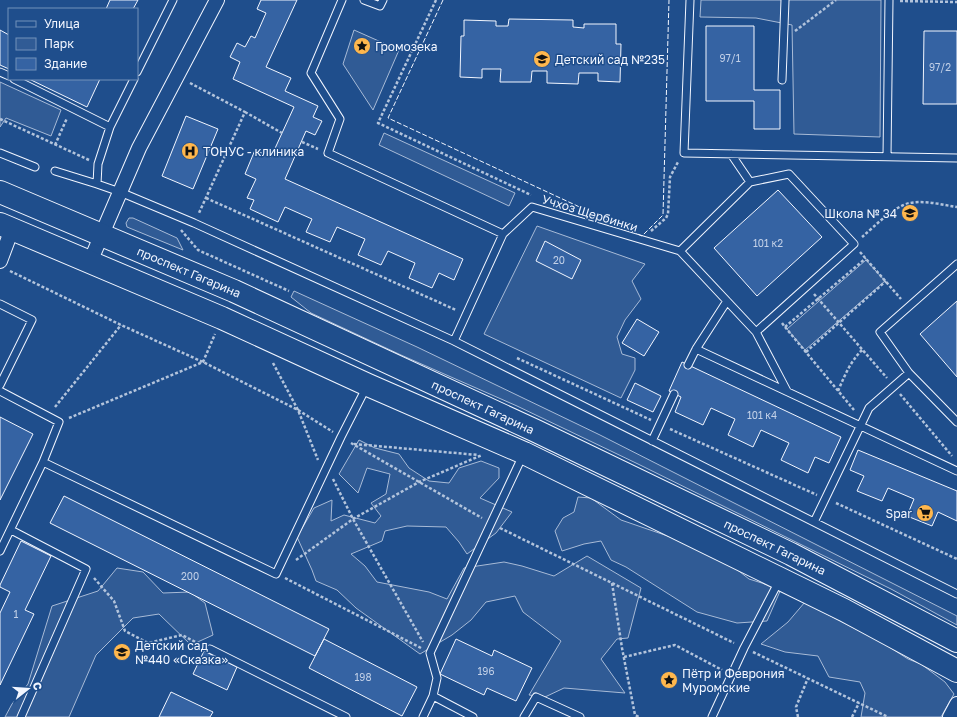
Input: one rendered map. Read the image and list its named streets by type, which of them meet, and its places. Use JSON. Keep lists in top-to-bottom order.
{
  "streets": {
    "main road": ["проспект Гагарина"],
    "lane": ["Учхоз Щербинки"]
  },
  "places": {
    "place": ["Громозека", "Пётр и Феврония Муромские"],
    "school or university": ["Детский сад №235", "Школа № 34", "Детский сад №440 «Сказка»"],
    "hospital": ["ТОНУС - клиника"],
    "supermarket": ["Spar"]
  },
  "house_numbers": [
    "97/1",
    "97/2",
    "101 к2",
    "20",
    "101 к4",
    "200",
    "1",
    "196",
    "198"
  ],
  "legend": ["Улица", "Парк", "Здание"],
  "north": "right"
}
